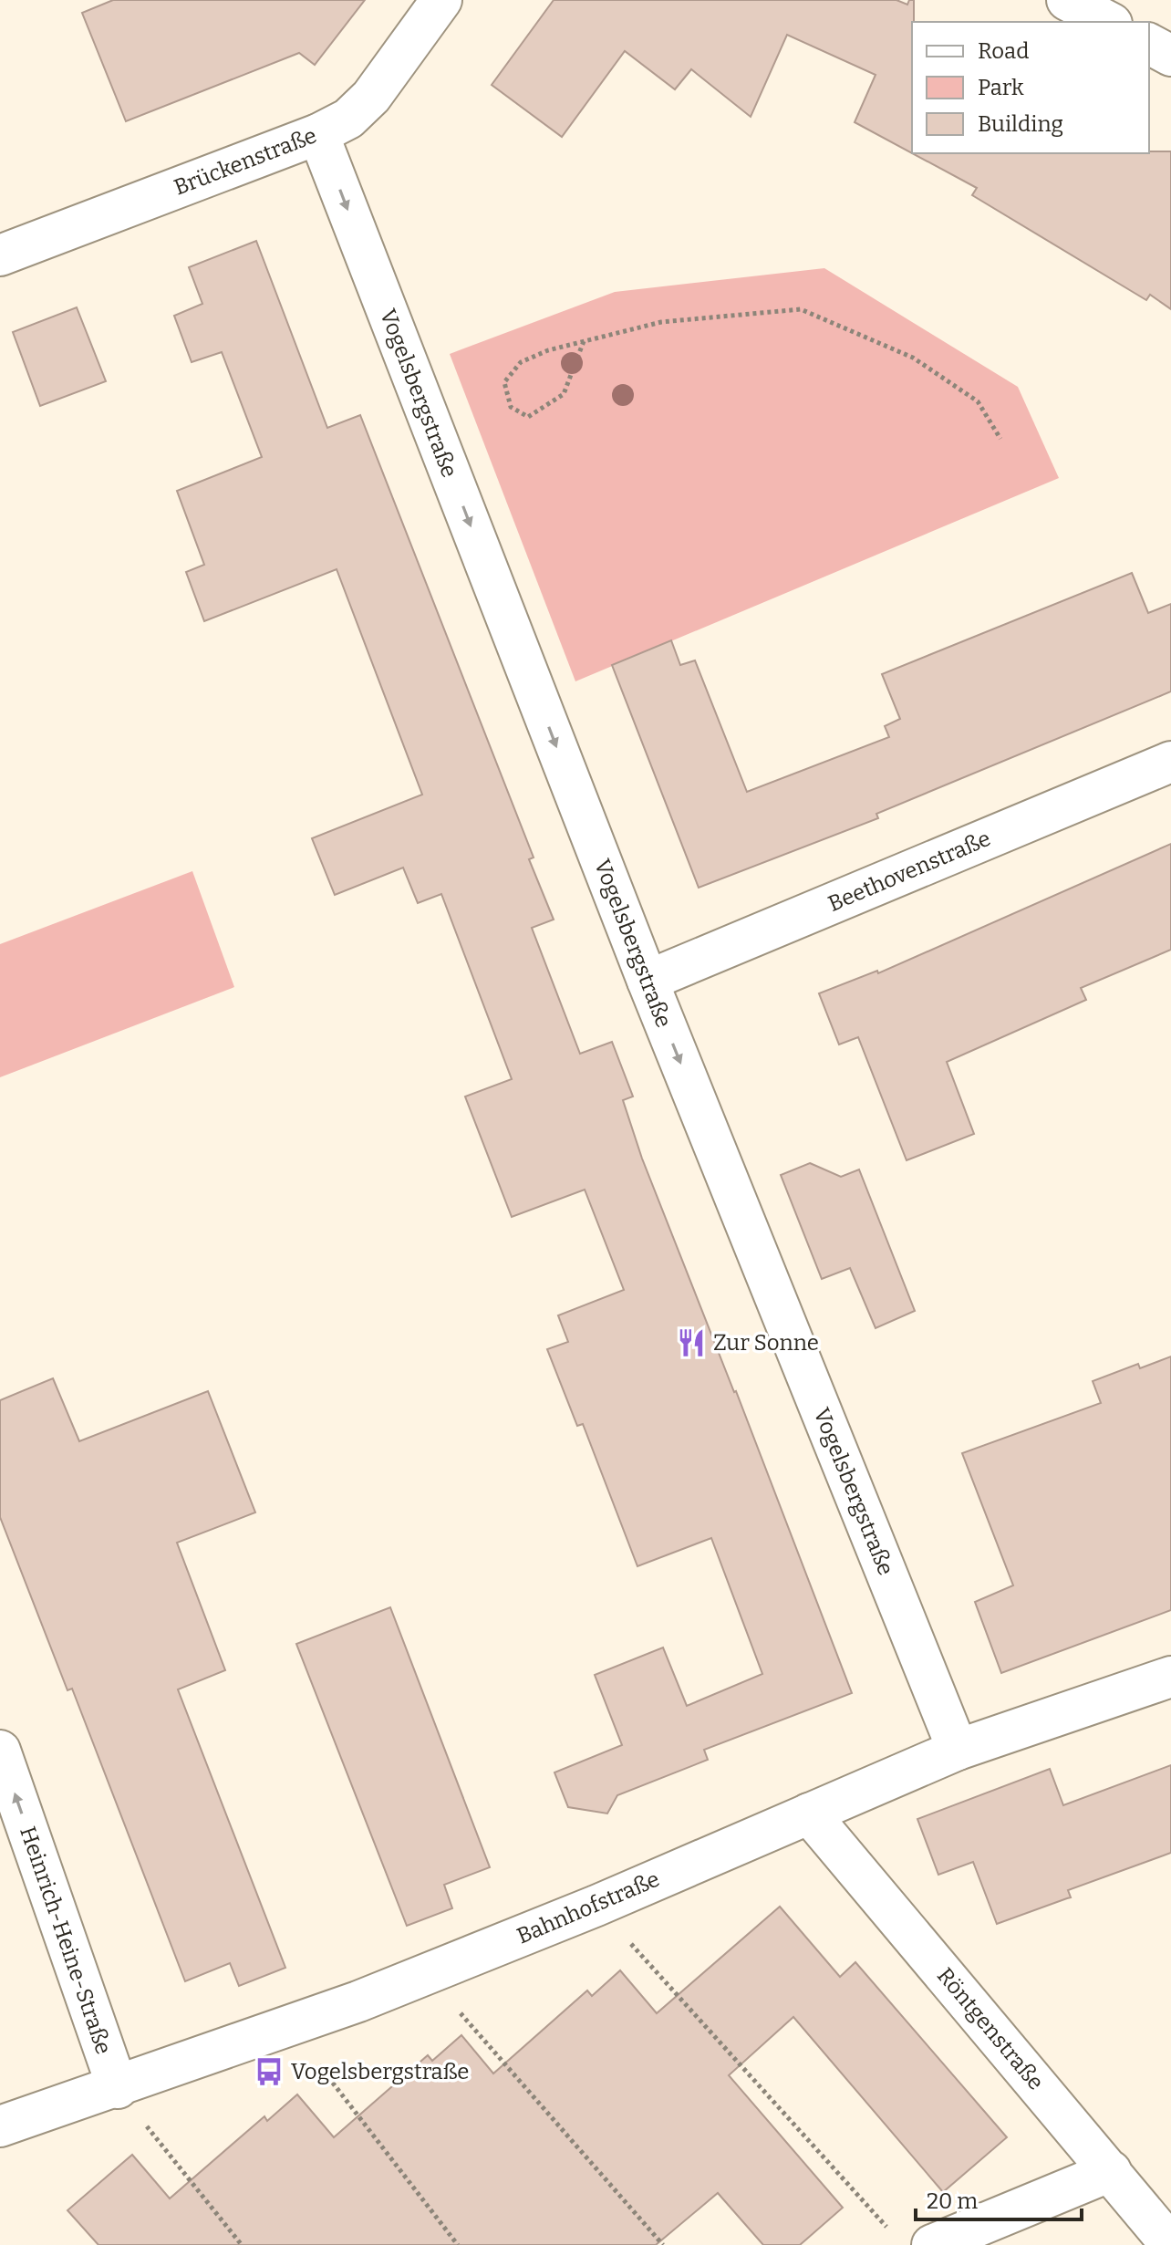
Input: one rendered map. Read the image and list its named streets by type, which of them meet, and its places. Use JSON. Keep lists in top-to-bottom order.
{
  "streets": {
    "street": [
      "Brückenstraße",
      "Vogelsbergstraße",
      "Beethovenstraße",
      "Bahnhofstraße",
      "Heinrich-Heine-Straße",
      "Röntgenstraße"
    ]
  },
  "crossings": [
    ["Brückenstraße", "Vogelsbergstraße"],
    ["Vogelsbergstraße", "Beethovenstraße"],
    ["Vogelsbergstraße", "Bahnhofstraße"],
    ["Bahnhofstraße", "Heinrich-Heine-Straße"],
    ["Bahnhofstraße", "Röntgenstraße"]
  ],
  "one_way": ["Vogelsbergstraße", "Heinrich-Heine-Straße"],
  "places": {
    "restaurant": ["Zur Sonne"],
    "bus stop": ["Vogelsbergstraße"]
  },
  "legend": ["Road", "Park", "Building"],
  "scale_bar": "20 m"
}
